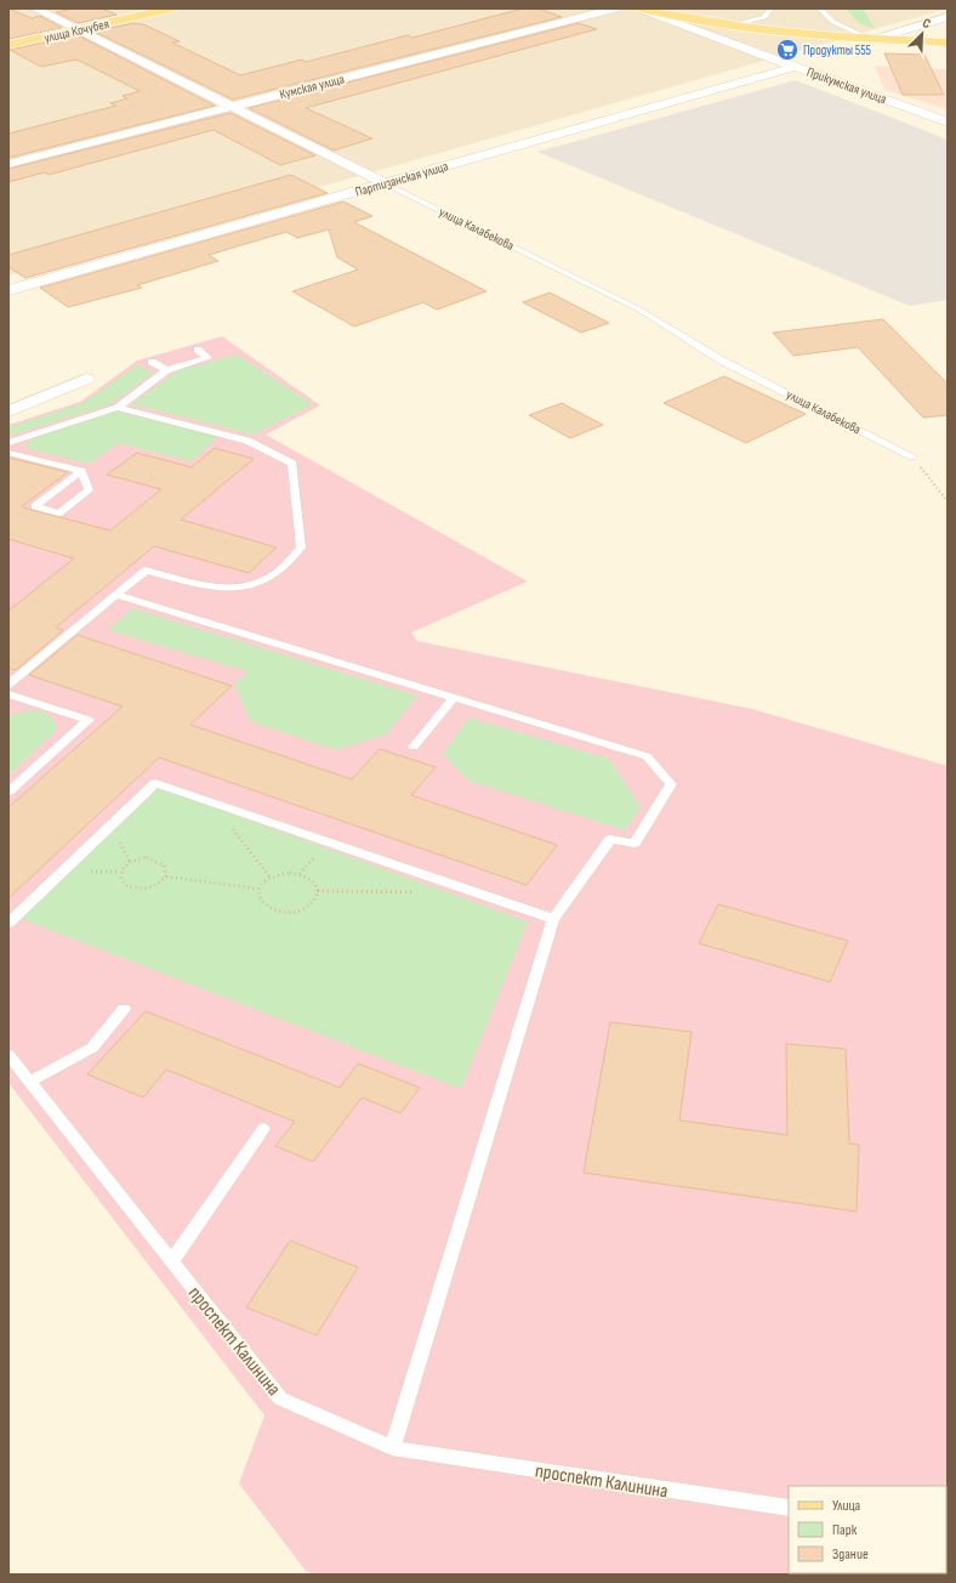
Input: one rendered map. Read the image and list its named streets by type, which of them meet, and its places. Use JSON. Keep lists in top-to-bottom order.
{
  "streets": {
    "main road": ["улица Кочубея"],
    "street": [
      "Прикумская улица",
      "Кумская улица",
      "Партизанская улица",
      "улица Калабекова"
    ],
    "lane": ["проспект Калинина"]
  },
  "crossings": [
    ["улица Кочубея", "улица Калабекова"],
    ["Прикумская улица", "Партизанская улица"],
    ["Кумская улица", "улица Калабекова"],
    ["Партизанская улица", "улица Калабекова"]
  ],
  "places": {
    "supermarket": ["Продукты 555"]
  },
  "legend": ["Улица", "Парк", "Здание"],
  "north": "top right"
}
